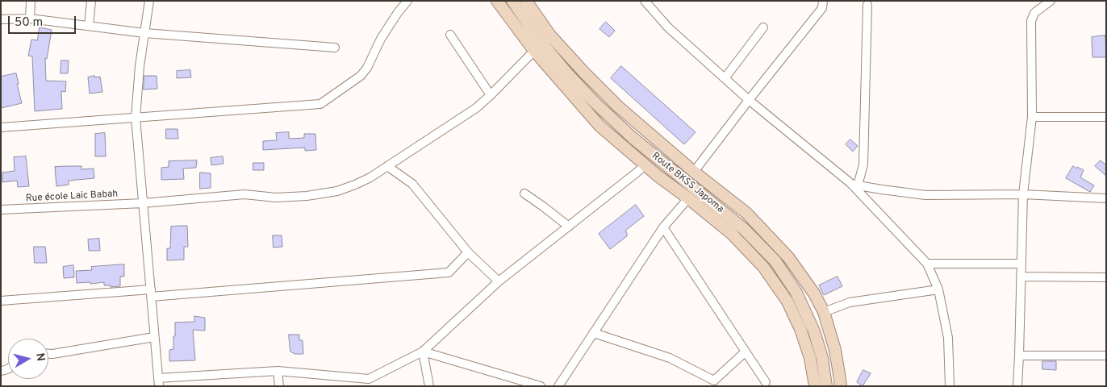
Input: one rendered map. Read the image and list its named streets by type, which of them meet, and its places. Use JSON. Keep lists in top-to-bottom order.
{
  "streets": {
    "main road": ["Route BKSS Japoma"],
    "street": ["Rue école Laic Babah"]
  },
  "scale_bar": "50 m",
  "north": "right"
}
